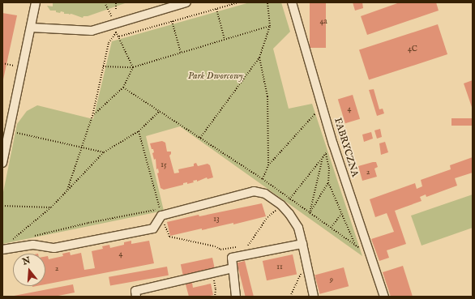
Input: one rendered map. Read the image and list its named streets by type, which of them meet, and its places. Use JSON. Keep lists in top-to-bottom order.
{
  "streets": {
    "street": ["FABRYCZNA"]
  },
  "parks": ["Park Dworcowy"],
  "house_numbers": [
    "4a",
    "4C",
    "4",
    "15",
    "2",
    "13",
    "4",
    "11",
    "2",
    "9"
  ],
  "north": "top"
}
